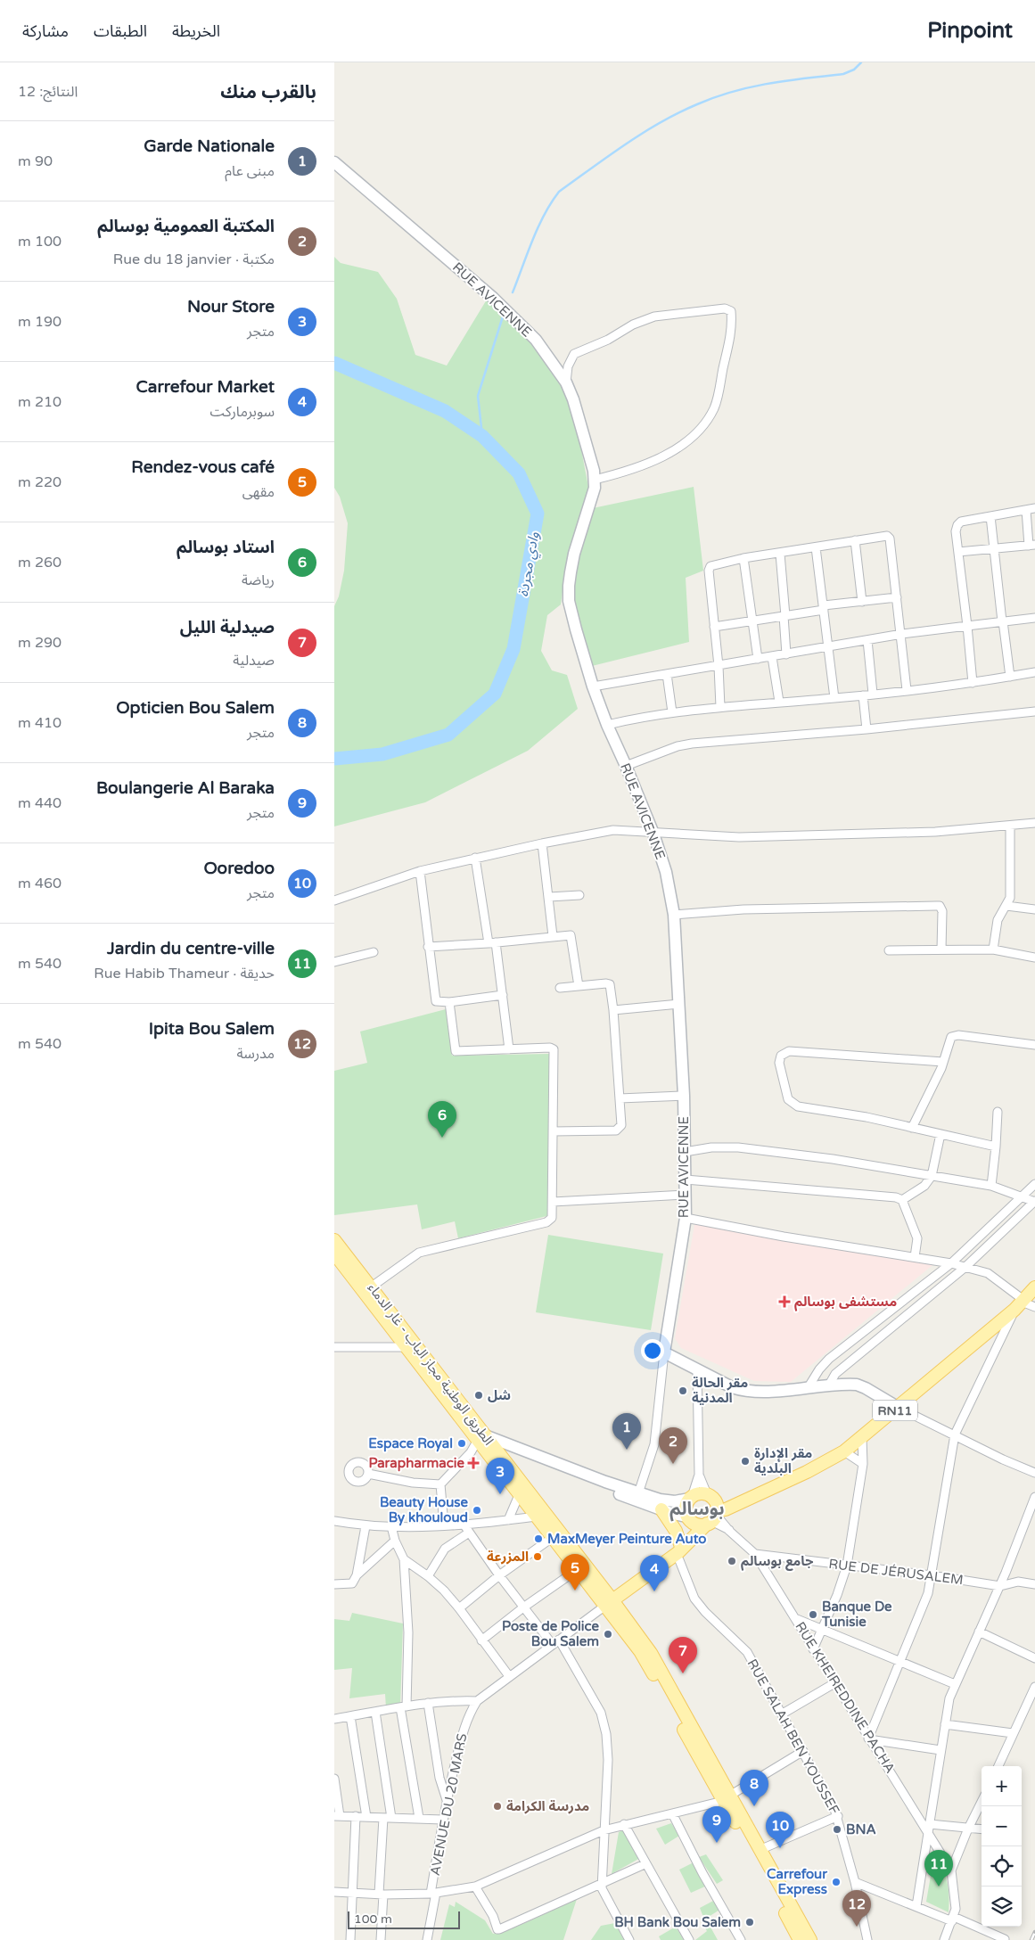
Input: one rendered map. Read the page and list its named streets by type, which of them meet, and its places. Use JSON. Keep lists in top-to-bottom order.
{
  "streets": {
    "main road": ["الطريق الوطنية مجاز الباب - غار الدماء", "RN11", "AVENUE DU 20 MARS"],
    "street": [
      "RUE AVICENNE",
      "RUE DE JÉRUSALEM",
      "RUE KHEIREDDINE PACHA",
      "RUE SALAH BEN YOUSSEF"
    ]
  },
  "crossings": [
    ["الطريق الوطنية مجاز الباب - غار الدماء", "AVENUE DU 20 MARS"],
    ["RN11", "RUE KHEIREDDINE PACHA"],
    ["RN11", "AVENUE DU 20 MARS"],
    ["RUE DE JÉRUSALEM", "RUE KHEIREDDINE PACHA"],
    ["RUE KHEIREDDINE PACHA", "AVENUE DU 20 MARS"],
    ["RUE SALAH BEN YOUSSEF", "AVENUE DU 20 MARS"]
  ],
  "districts": ["بوسالم"],
  "water": ["وادي مجردة"],
  "places": {
    "health": ["مستشفى بوسالم", "Parapharmacie"],
    "other": [
      "مقر الحالة المدنية",
      "شل",
      "Espace Royal",
      "مقر الإدارة البلدية",
      "Beauty House By khouloud",
      "MaxMeyer Peinture Auto",
      "المزرعة",
      "جامع بوسالم",
      "Banque De Tunisie",
      "Poste de Police Bou Salem",
      "مدرسة الكرامة",
      "BNA",
      "Carrefour Express",
      "BH Bank Bou Salem"
    ]
  },
  "scale_bar": "100 m",
  "page": {
    "header": "Pinpoint",
    "nav": ["الخريطة", "الطبقات", "مشاركة"],
    "heading": ["بالقرب منك", "النتائج: 12"],
    "list": [
      {
        "mark": "1",
        "name": "Garde Nationale",
        "note": "مبنى عام",
        "value": "90 m"
      },
      {
        "mark": "2",
        "name": "المكتبة العمومية بوسالم",
        "note": "مكتبة · Rue du 18 janvier",
        "value": "100 m"
      },
      {
        "mark": "3",
        "name": "Nour Store",
        "note": "متجر",
        "value": "190 m"
      },
      {
        "mark": "4",
        "name": "Carrefour Market",
        "note": "سوبرماركت",
        "value": "210 m"
      },
      {
        "mark": "5",
        "name": "Rendez-vous café",
        "note": "مقهى",
        "value": "220 m"
      },
      {
        "mark": "6",
        "name": "استاد بوسالم",
        "note": "رياضة",
        "value": "260 m"
      },
      {
        "mark": "7",
        "name": "صيدلية الليل",
        "note": "صيدلية",
        "value": "290 m"
      },
      {
        "mark": "8",
        "name": "Opticien Bou Salem",
        "note": "متجر",
        "value": "410 m"
      },
      {
        "mark": "9",
        "name": "Boulangerie Al Baraka",
        "note": "متجر",
        "value": "440 m"
      },
      {
        "mark": "10",
        "name": "Ooredoo",
        "note": "متجر",
        "value": "460 m"
      },
      {
        "mark": "11",
        "name": "Jardin du centre-ville",
        "note": "حديقة · Rue Habib Thameur",
        "value": "540 m"
      },
      {
        "mark": "12",
        "name": "Ipita Bou Salem",
        "note": "مدرسة",
        "value": "540 m"
      }
    ],
    "pins": [
      "6",
      "1",
      "2",
      "3",
      "5",
      "4",
      "7",
      "8",
      "9",
      "10",
      "11",
      "12"
    ],
    "map_buttons": ["+", "−"],
    "scale": "100 m"
  }
}
